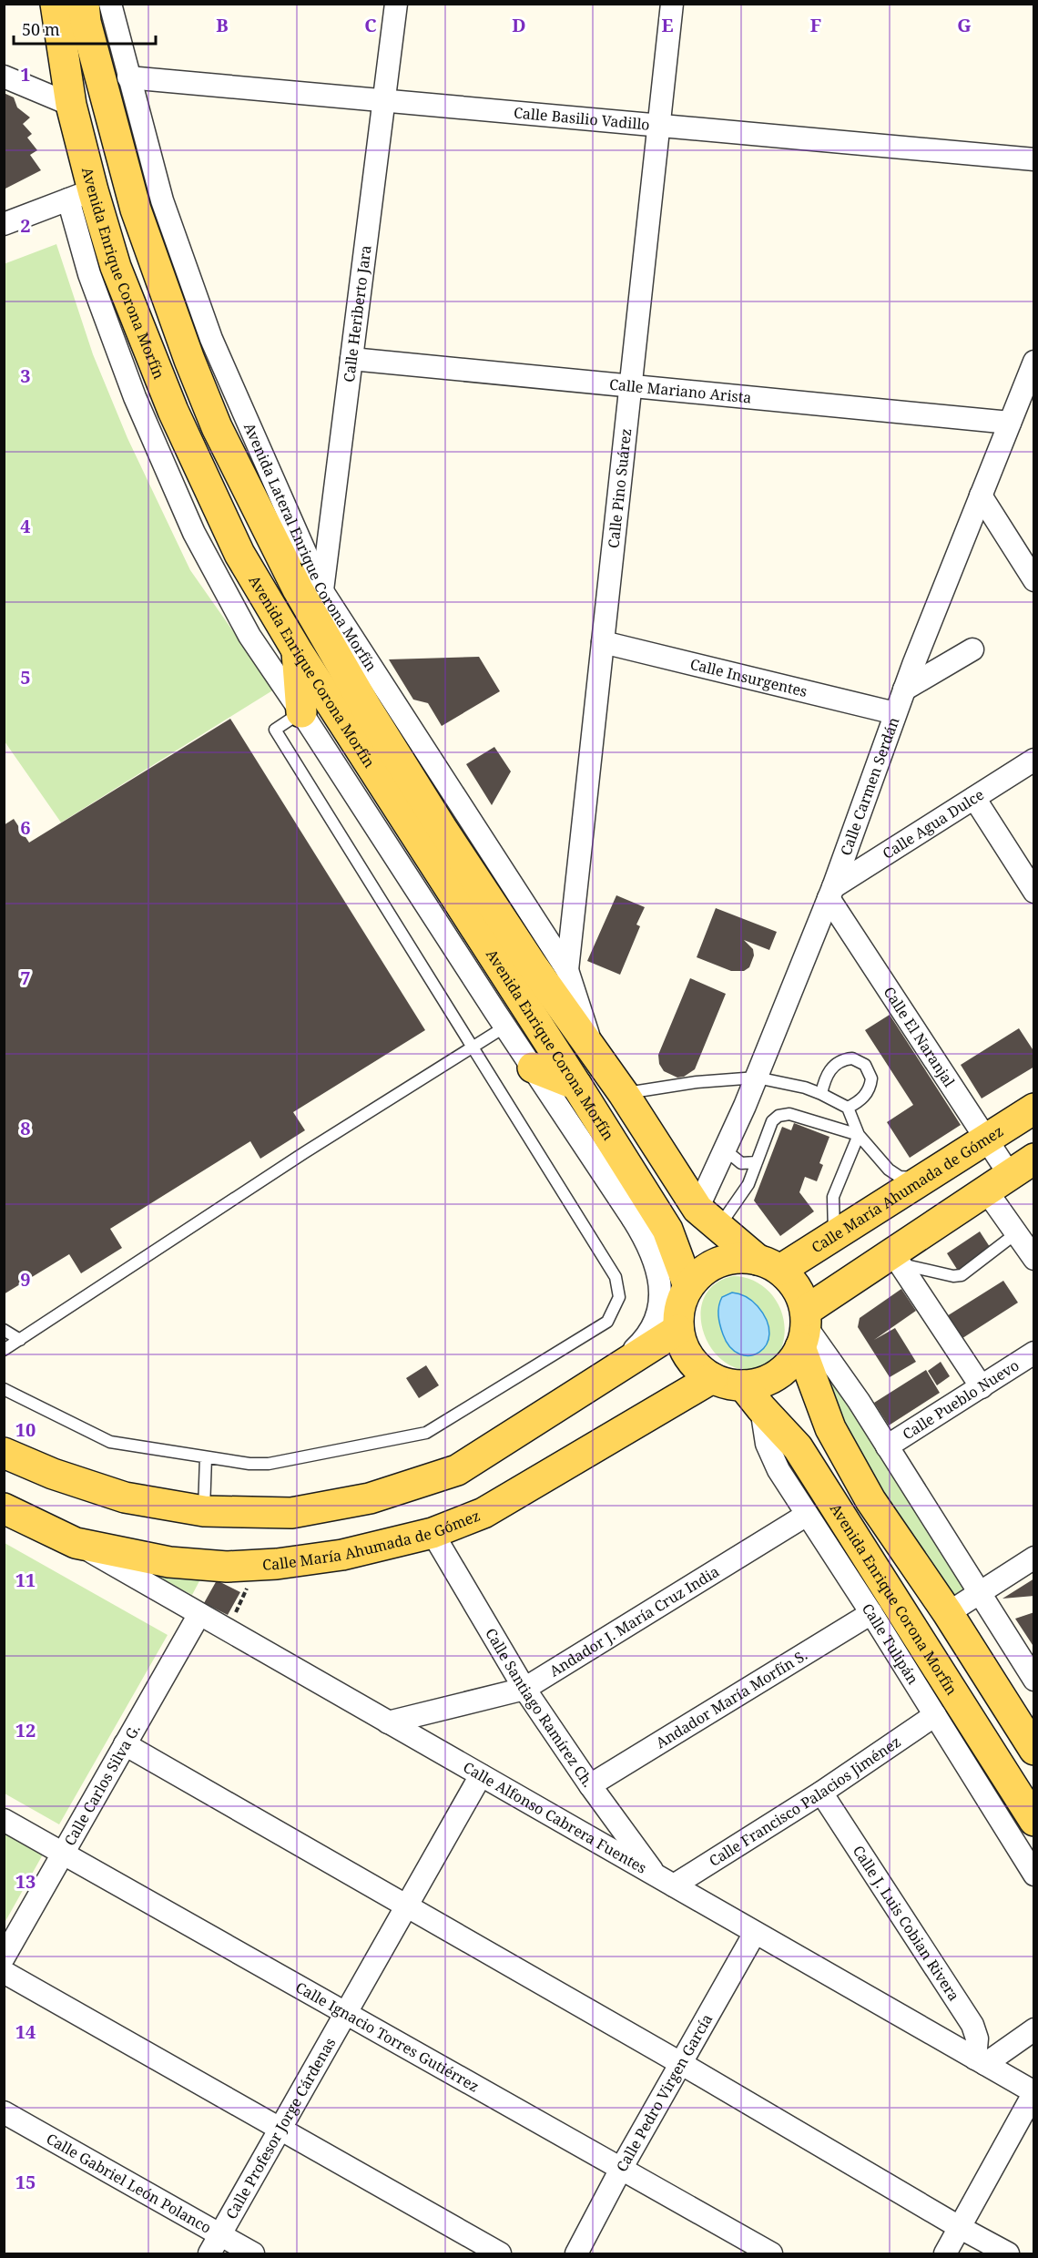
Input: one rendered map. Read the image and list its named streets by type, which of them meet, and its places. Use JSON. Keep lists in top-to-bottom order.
{
  "streets": {
    "main road": ["Avenida Enrique Corona Morfín", "Calle María Ahumada de Gómez"],
    "street": [
      "Calle Basilio Vadillo",
      "Calle Heriberto Jara",
      "Calle Mariano Arista",
      "Calle Pino Suárez",
      "Avenida Lateral Enrique Corona Morfín",
      "Calle Insurgentes",
      "Calle Carmen Serdán",
      "Calle Agua Dulce",
      "Calle El Naranjal",
      "Calle Pueblo Nuevo",
      "Andador J. María Cruz India",
      "Calle Tulipán",
      "Andador María Morfín S.",
      "Calle Santiago Ramírez Ch.",
      "Calle Carlos Silva G.",
      "Calle Francisco Palacios Jiménez",
      "Calle Alfonso Cabrera Fuentes",
      "Calle J. Luis Cobian Rivera",
      "Calle Ignacio Torres Gutiérrez",
      "Calle Pedro Virgen García",
      "Calle Profesor Jorge Cárdenas",
      "Calle Gabriel León Polanco"
    ]
  },
  "crossings": [
    ["Calle Basilio Vadillo", "Calle Heriberto Jara"],
    ["Calle Basilio Vadillo", "Calle Pino Suárez"],
    ["Calle Basilio Vadillo", "Avenida Lateral Enrique Corona Morfín"],
    ["Avenida Enrique Corona Morfín", "Calle Heriberto Jara"],
    ["Avenida Enrique Corona Morfín", "Avenida Lateral Enrique Corona Morfín"],
    ["Avenida Enrique Corona Morfín", "Calle Carmen Serdán"],
    ["Avenida Enrique Corona Morfín", "Calle María Ahumada de Gómez"],
    ["Avenida Enrique Corona Morfín", "Calle Pueblo Nuevo"],
    ["Avenida Enrique Corona Morfín", "Calle Tulipán"],
    ["Calle Heriberto Jara", "Calle Mariano Arista"],
    ["Calle Heriberto Jara", "Avenida Lateral Enrique Corona Morfín"],
    ["Calle Mariano Arista", "Calle Pino Suárez"],
    ["Calle Mariano Arista", "Calle Carmen Serdán"],
    ["Calle Pino Suárez", "Avenida Lateral Enrique Corona Morfín"],
    ["Calle Pino Suárez", "Calle Insurgentes"],
    ["Calle Insurgentes", "Calle Carmen Serdán"],
    ["Calle Carmen Serdán", "Calle Agua Dulce"],
    ["Calle Carmen Serdán", "Calle El Naranjal"],
    ["Calle Agua Dulce", "Calle El Naranjal"],
    ["Calle El Naranjal", "Calle María Ahumada de Gómez"],
    ["Calle María Ahumada de Gómez", "Calle Tulipán"],
    ["Calle María Ahumada de Gómez", "Calle Santiago Ramírez Ch."],
    ["Calle María Ahumada de Gómez", "Calle Alfonso Cabrera Fuentes"],
    ["Andador J. María Cruz India", "Calle Tulipán"],
    ["Andador J. María Cruz India", "Calle Santiago Ramírez Ch."],
    ["Andador J. María Cruz India", "Calle Alfonso Cabrera Fuentes"],
    ["Calle Tulipán", "Andador María Morfín S."],
    ["Calle Tulipán", "Calle Francisco Palacios Jiménez"],
    ["Andador María Morfín S.", "Calle Santiago Ramírez Ch."],
    ["Calle Santiago Ramírez Ch.", "Calle Francisco Palacios Jiménez"],
    ["Calle Santiago Ramírez Ch.", "Calle Alfonso Cabrera Fuentes"],
    ["Calle Carlos Silva G.", "Calle Alfonso Cabrera Fuentes"],
    ["Calle Carlos Silva G.", "Calle Ignacio Torres Gutiérrez"],
    ["Calle Francisco Palacios Jiménez", "Calle Alfonso Cabrera Fuentes"],
    ["Calle Francisco Palacios Jiménez", "Calle J. Luis Cobian Rivera"],
    ["Calle Alfonso Cabrera Fuentes", "Calle J. Luis Cobian Rivera"],
    ["Calle Alfonso Cabrera Fuentes", "Calle Pedro Virgen García"],
    ["Calle Alfonso Cabrera Fuentes", "Calle Profesor Jorge Cárdenas"],
    ["Calle Ignacio Torres Gutiérrez", "Calle Pedro Virgen García"],
    ["Calle Ignacio Torres Gutiérrez", "Calle Profesor Jorge Cárdenas"],
    ["Calle Profesor Jorge Cárdenas", "Calle Gabriel León Polanco"]
  ],
  "scale_bar": "50 m",
  "grid": {
    "columns": [
      "B",
      "C",
      "D",
      "E",
      "F",
      "G"
    ],
    "rows": [
      "1",
      "2",
      "3",
      "4",
      "5",
      "6",
      "7",
      "8",
      "9",
      "10",
      "11",
      "12",
      "13",
      "14",
      "15"
    ]
  }
}
